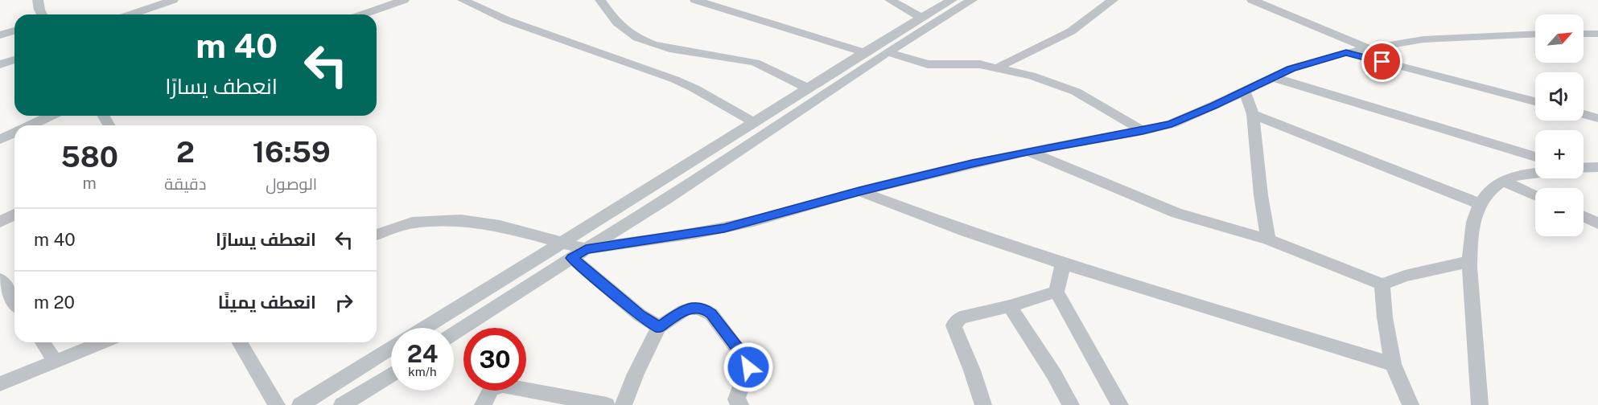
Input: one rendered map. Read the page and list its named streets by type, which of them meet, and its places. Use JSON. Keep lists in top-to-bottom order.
{
  "north": "top right",
  "page": {
    "map_buttons": ["+", "−"],
    "turn": ["40 m", "انعطف يسارًا"],
    "eta": [
      "16:59",
      "الوصول",
      "2",
      "دقيقة",
      "580",
      "m"
    ],
    "list": [
      {
        "name": "انعطف يسارًا",
        "value": "40 m"
      },
      {
        "name": "انعطف يمينًا",
        "value": "20 m"
      }
    ],
    "speed": "24 km/h",
    "limit": "30"
  }
}
